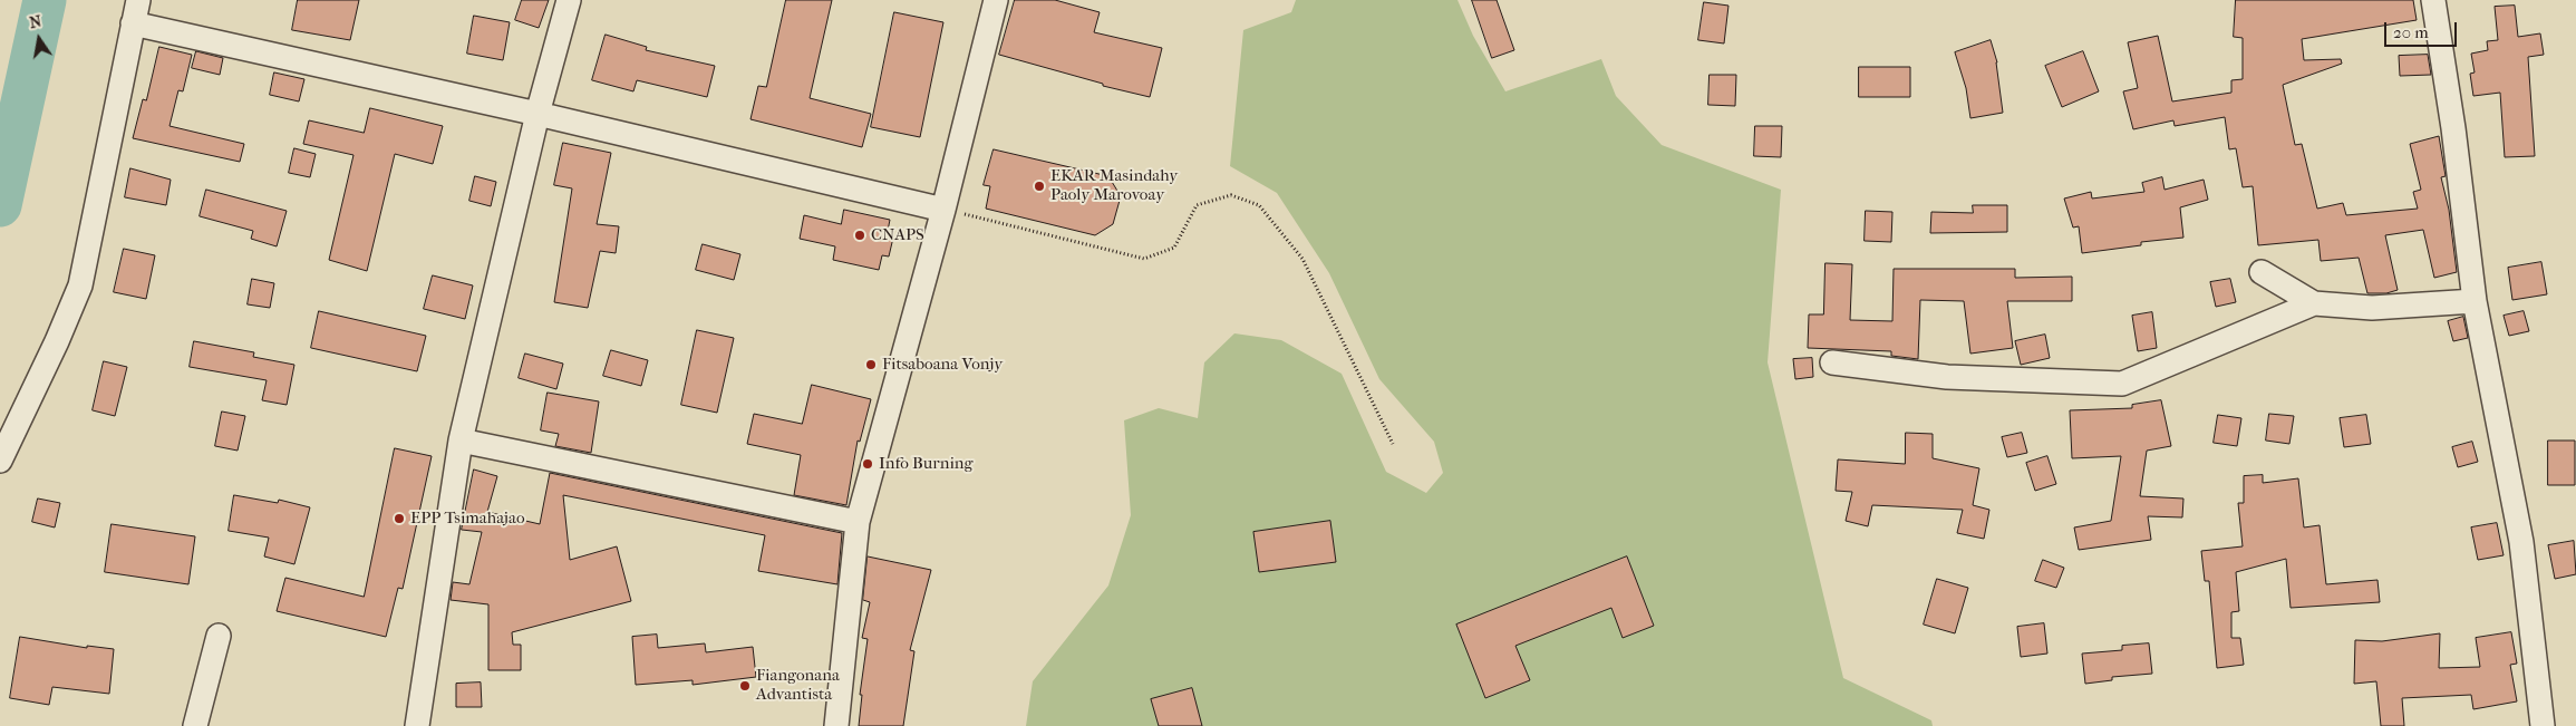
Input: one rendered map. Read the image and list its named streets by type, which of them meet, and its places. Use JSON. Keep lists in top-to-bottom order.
{
  "places": [
    "EKAR Masindahy Paoly Marovoay",
    "CNAPS",
    "Fitsaboana Vonjy",
    "Info Burning",
    "EPP Tsimahajao",
    "Fiangonana Advantista"
  ],
  "scale_bar": "20 m",
  "north": "top"
}
